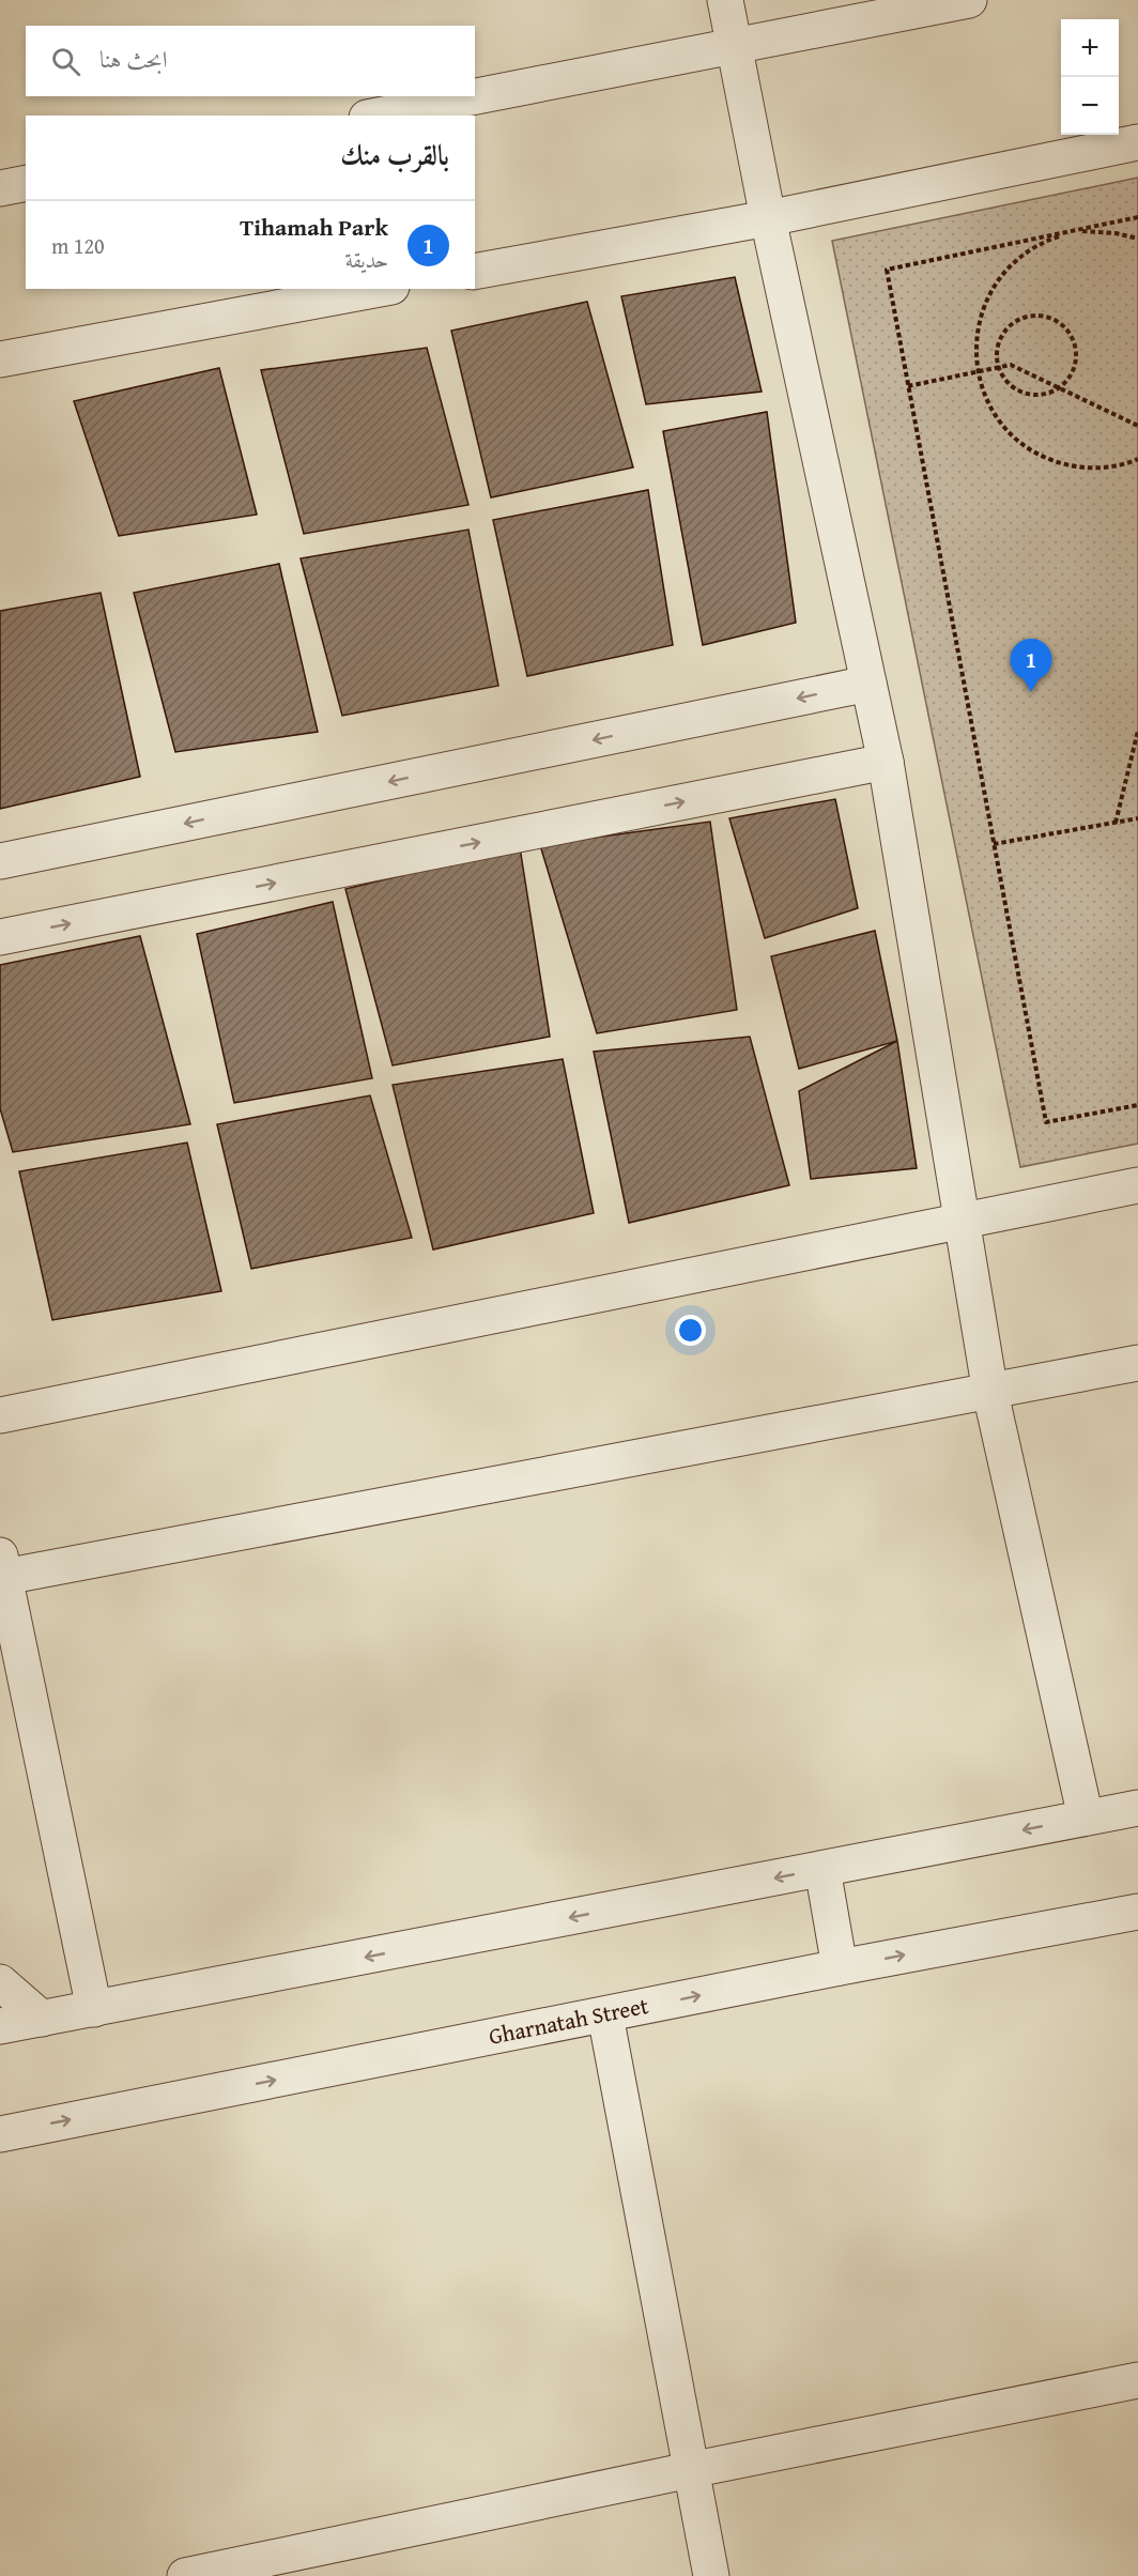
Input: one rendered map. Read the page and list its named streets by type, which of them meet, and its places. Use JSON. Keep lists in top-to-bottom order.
{
  "streets": {
    "street": ["Gharnatah Street"]
  },
  "page": {
    "map_buttons": ["+", "−"],
    "search": "ابحث هنا",
    "heading": "بالقرب منك",
    "list": [
      {
        "mark": "1",
        "name": "Tihamah Park",
        "note": "حديقة",
        "value": "120 m"
      }
    ],
    "pins": "1"
  }
}
